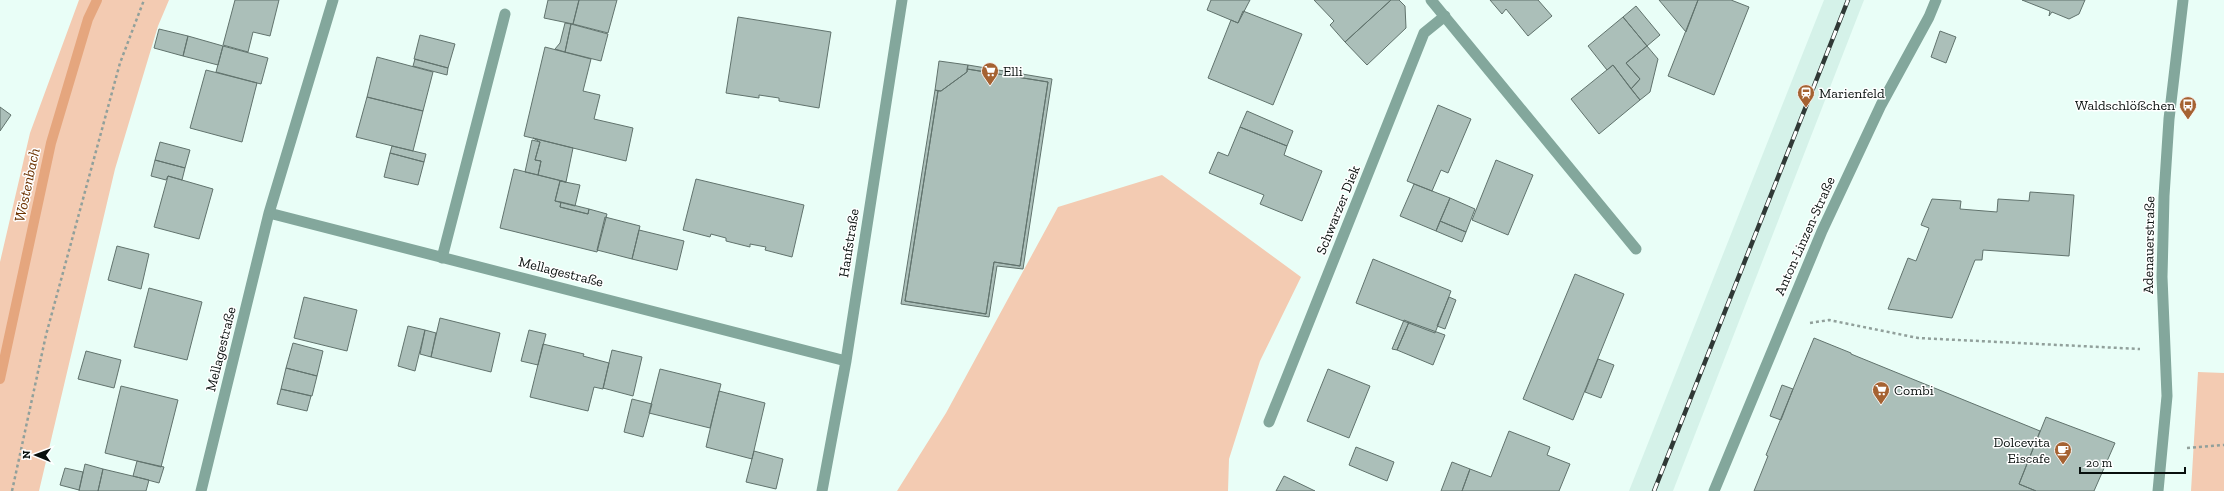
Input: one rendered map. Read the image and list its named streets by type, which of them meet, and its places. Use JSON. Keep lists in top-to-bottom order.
{
  "streets": {
    "street": [
      "Schwarzer Diek",
      "Anton-Linzen-Straße",
      "Hanfstraße",
      "Adenauerstraße",
      "Mellagestraße"
    ]
  },
  "crossings": [
    ["Hanfstraße", "Mellagestraße"]
  ],
  "water": ["Wöstenbach"],
  "places": {
    "supermarket": ["Elli", "Combi"],
    "station": ["Marienfeld"],
    "bus stop": ["Waldschlößchen"],
    "cafe": ["Dolcevita Eiscafe"]
  },
  "scale_bar": "20 m",
  "north": "left"
}
